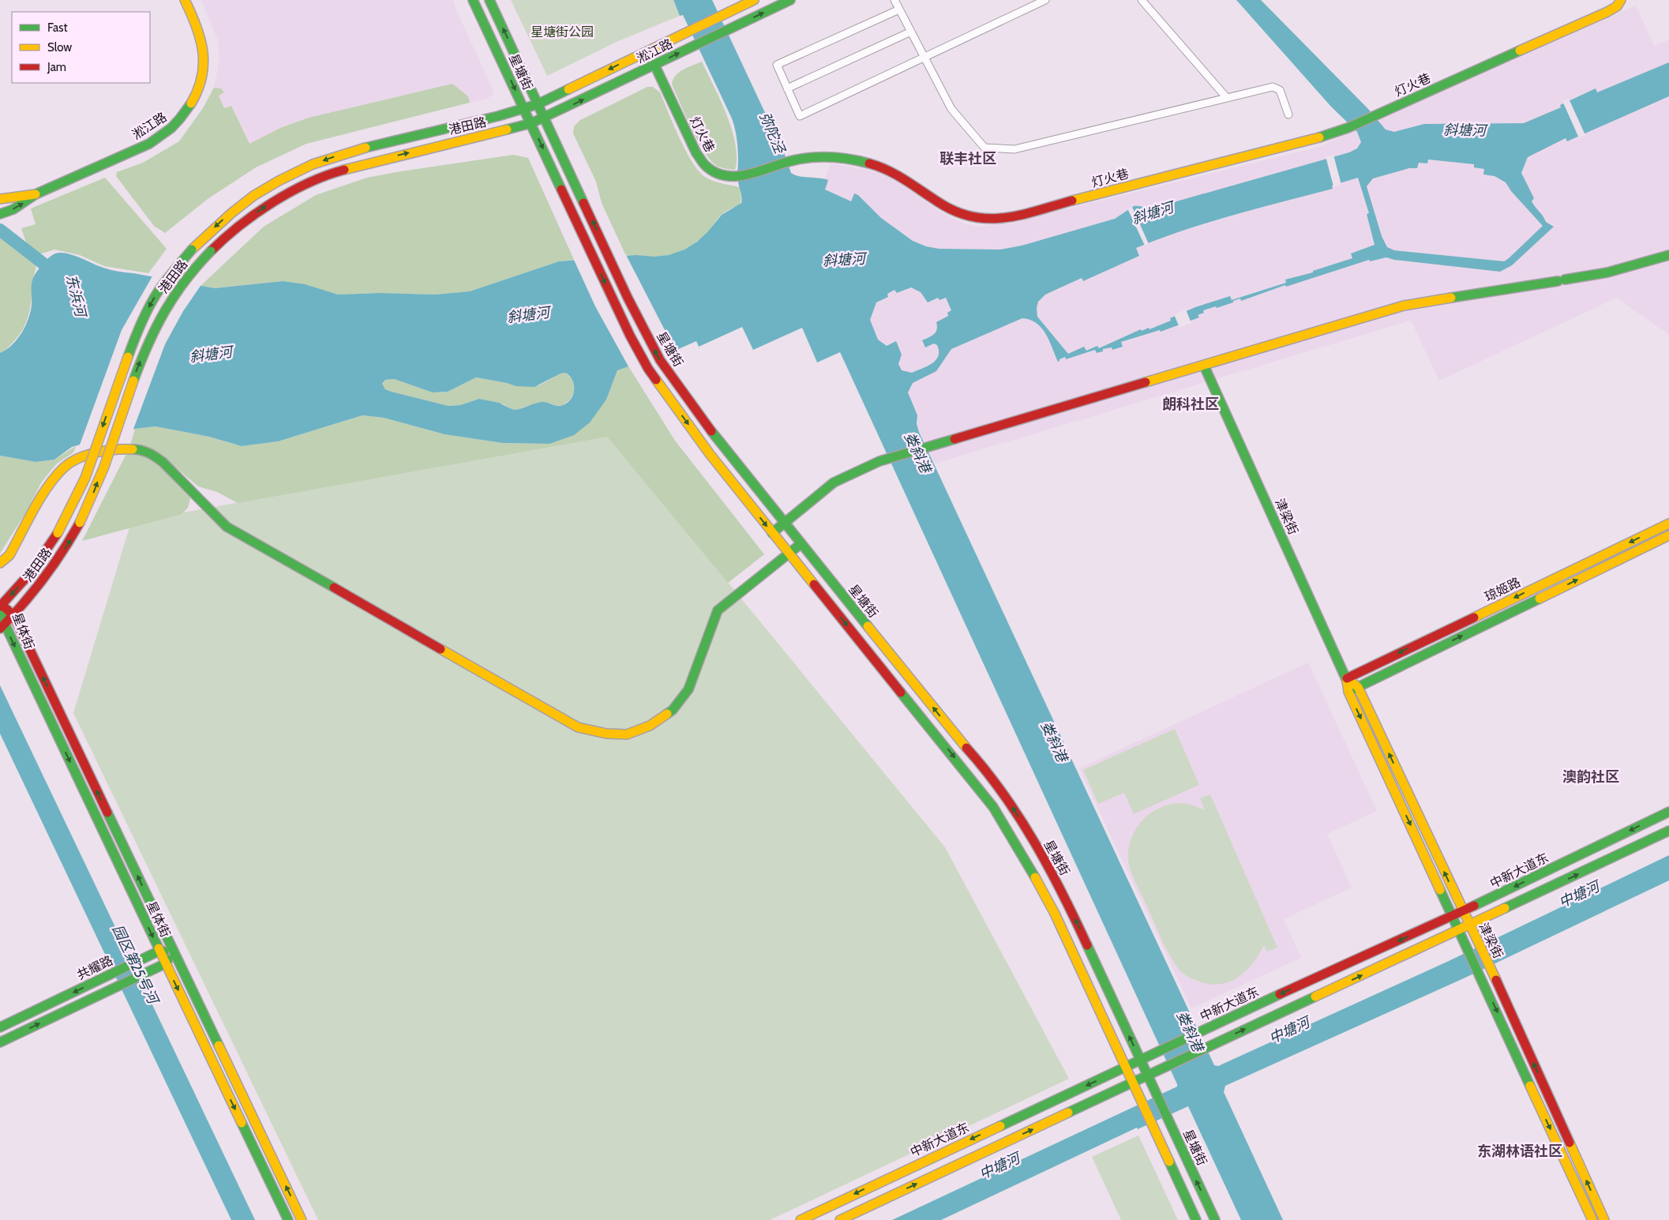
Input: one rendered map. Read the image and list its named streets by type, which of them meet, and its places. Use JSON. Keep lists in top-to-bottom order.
{
  "streets": {
    "main road": [
      "淞江路",
      "星塘街",
      "灯火巷",
      "港田路",
      "津梁街",
      "琼姬路",
      "星体街",
      "中新大道东",
      "共耀路"
    ]
  },
  "crossings": [
    ["淞江路", "星塘街"],
    ["淞江路", "灯火巷"],
    ["淞江路", "港田路"],
    ["星塘街", "港田路"],
    ["星塘街", "中新大道东"],
    ["港田路", "星体街"],
    ["津梁街", "琼姬路"],
    ["津梁街", "中新大道东"],
    ["星体街", "共耀路"]
  ],
  "districts": [
    "联丰社区",
    "朗科社区",
    "澳韵社区",
    "东湖林语社区"
  ],
  "water": [
    "斜塘河",
    "弥陀泾",
    "东浜河",
    "娄斜港",
    "中塘河",
    "园区第25号河"
  ],
  "parks": ["星塘街公园"],
  "legend": ["Fast", "Slow", "Jam"]
}
